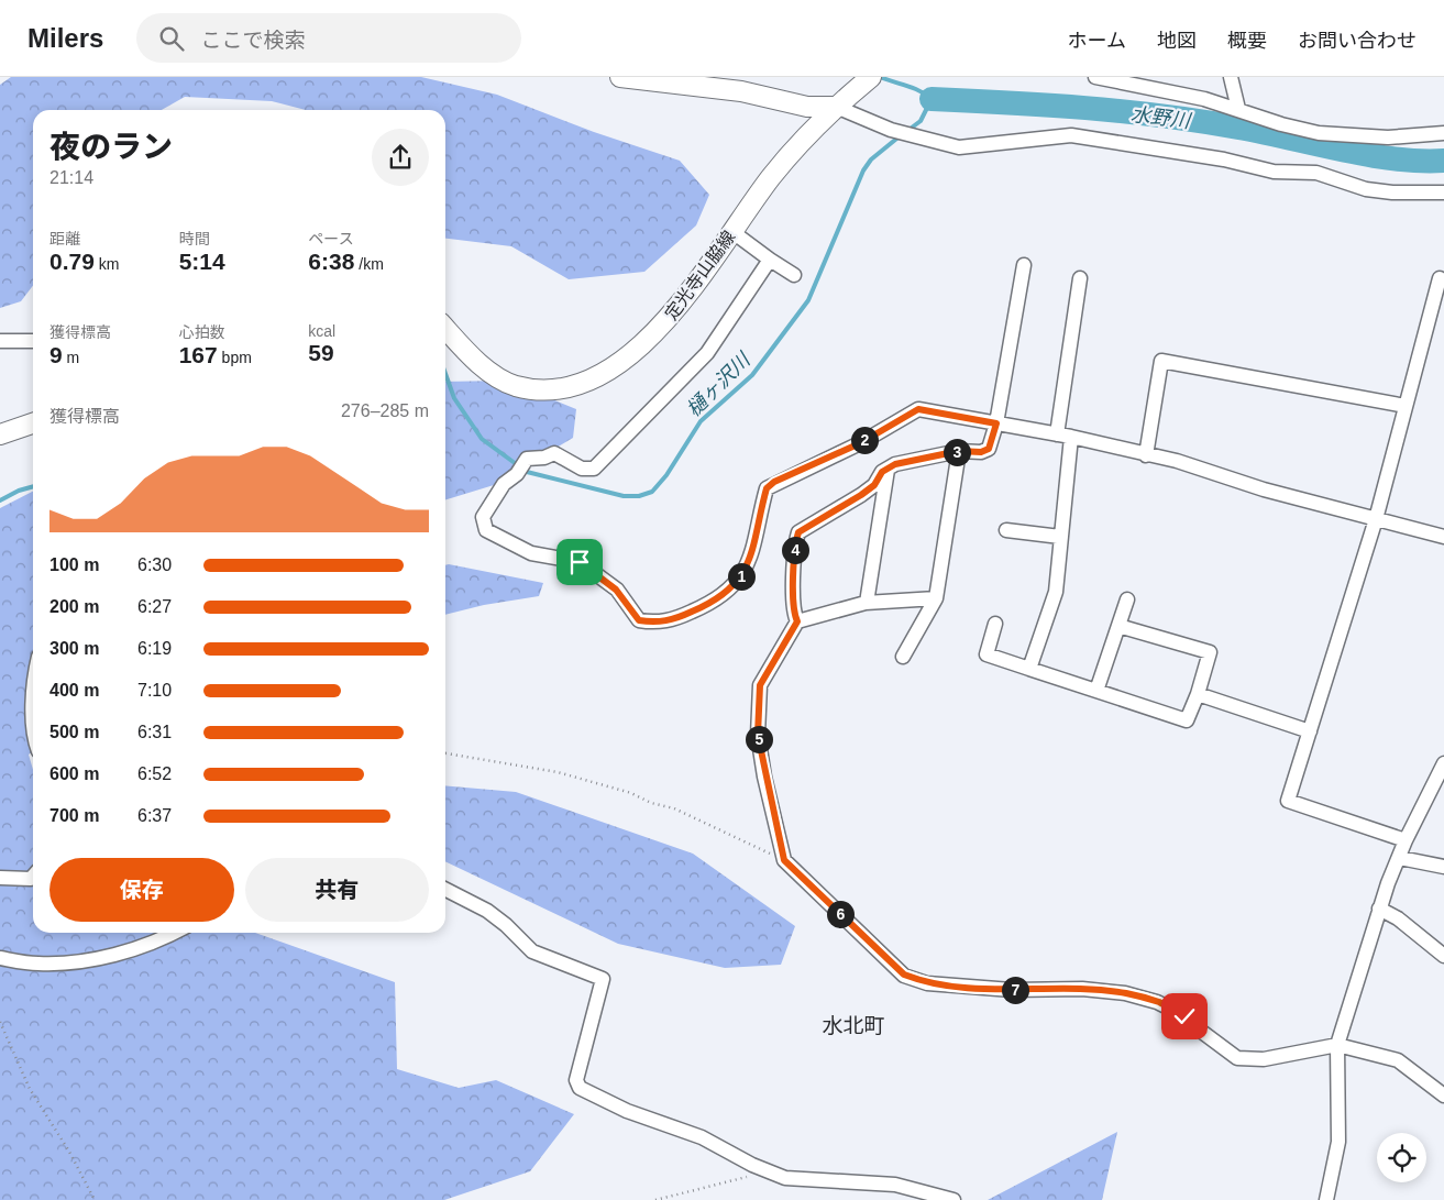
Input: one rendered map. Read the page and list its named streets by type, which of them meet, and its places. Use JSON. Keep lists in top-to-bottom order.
{
  "streets": {
    "main road": ["定光寺山脇線"]
  },
  "districts": ["水北町"],
  "water": ["水野川", "樋ヶ沢川"],
  "page": {
    "header": "Milers",
    "search": "ここで検索",
    "nav": [
      "ホーム",
      "地図",
      "概要",
      "お問い合わせ"
    ],
    "heading": ["夜のラン", "21:14"],
    "stats": [
      ["距離", "0.79 km"],
      ["時間", "5:14"],
      ["ペース", "6:38 /km"],
      ["獲得標高", "9 m"],
      ["心拍数", "167 bpm"],
      ["kcal", "59"]
    ],
    "chart": ["獲得標高", "276–285 m"],
    "pins": [
      "2",
      "3",
      "4",
      "1",
      "5",
      "6",
      "7"
    ],
    "list": [
      {
        "name": "100 m",
        "note": "6:30"
      },
      {
        "name": "200 m",
        "note": "6:27"
      },
      {
        "name": "300 m",
        "note": "6:19"
      },
      {
        "name": "400 m",
        "note": "7:10"
      },
      {
        "name": "500 m",
        "note": "6:31"
      },
      {
        "name": "600 m",
        "note": "6:52"
      },
      {
        "name": "700 m",
        "note": "6:37"
      }
    ],
    "buttons": ["保存", "共有"]
  }
}
